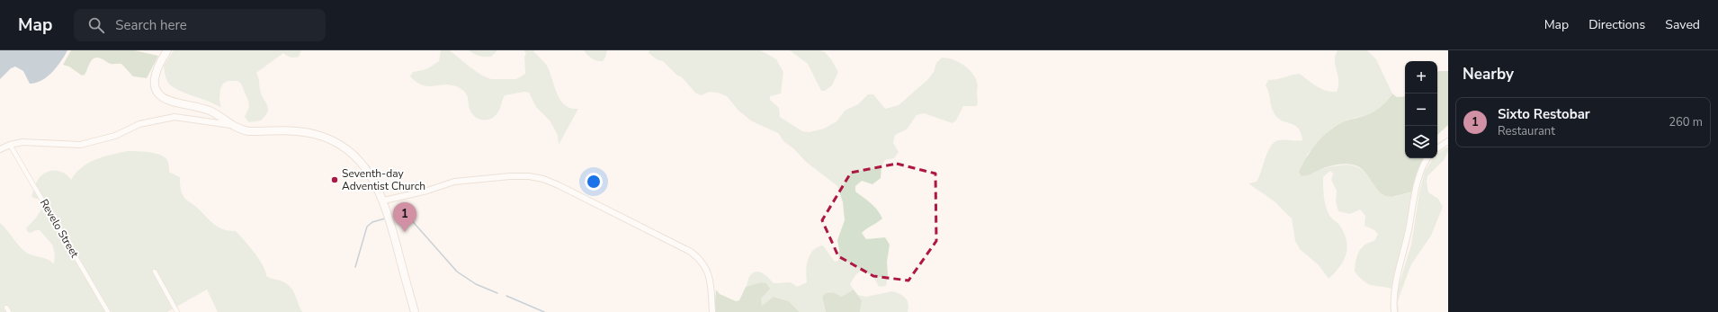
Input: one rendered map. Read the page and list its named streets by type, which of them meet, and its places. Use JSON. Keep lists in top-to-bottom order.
{
  "streets": {
    "street": ["Revelo Street"]
  },
  "places": ["Seventh-day Adventist Church"],
  "page": {
    "header": "Map",
    "search": "Search here",
    "nav": ["Map", "Directions", "Saved"],
    "heading": "Nearby",
    "map_buttons": ["+", "−"],
    "list": [
      {
        "mark": "1",
        "name": "Sixto Restobar",
        "note": "Restaurant",
        "value": "260 m"
      }
    ],
    "pins": "1"
  }
}
